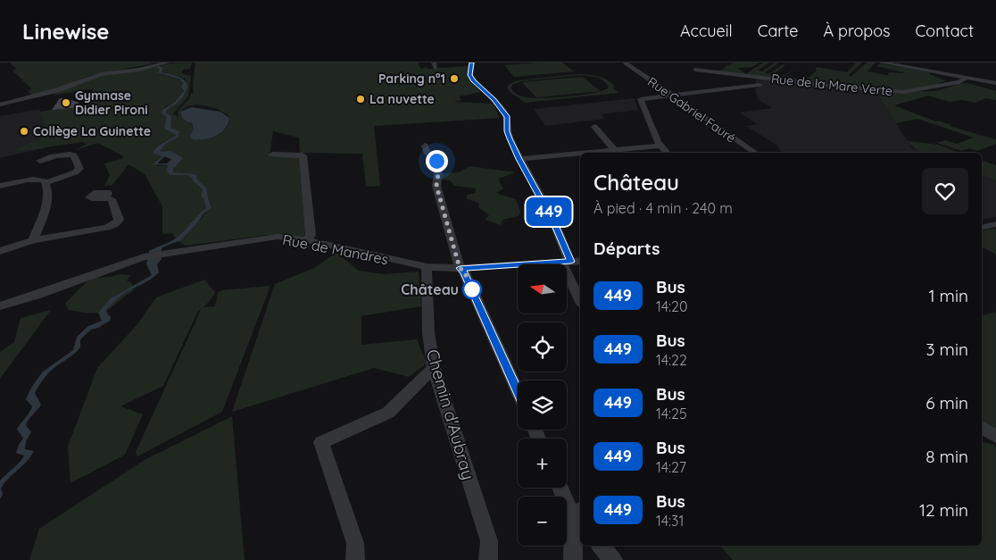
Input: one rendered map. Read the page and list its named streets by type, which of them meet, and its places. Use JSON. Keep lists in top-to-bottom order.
{
  "streets": {
    "street": [
      "Rue de la Mare Verte",
      "Rue Gabriel Fauré",
      "Rue de Mandres",
      "Chemin d'Aubray"
    ]
  },
  "crossings": [
    ["Rue de Mandres", "Chemin d'Aubray"]
  ],
  "places": [
    "Parking n°1",
    "La nuvette",
    "Gymnase Didier Pironi",
    "Collège La Guinette",
    "Château"
  ],
  "lines": ["bus line 449"],
  "north": "left",
  "page": {
    "header": "Linewise",
    "nav": [
      "Accueil",
      "Carte",
      "À propos",
      "Contact"
    ],
    "on_map": "449",
    "heading": [
      ["Château", "À pied · 4 min · 240 m"],
      "Départs"
    ],
    "map_buttons": ["+", "−"],
    "list": [
      {
        "mark": "449",
        "name": "Bus",
        "note": "14:20",
        "value": "1 min"
      },
      {
        "mark": "449",
        "name": "Bus",
        "note": "14:22",
        "value": "3 min"
      },
      {
        "mark": "449",
        "name": "Bus",
        "note": "14:25",
        "value": "6 min"
      },
      {
        "mark": "449",
        "name": "Bus",
        "note": "14:27",
        "value": "8 min"
      },
      {
        "mark": "449",
        "name": "Bus",
        "note": "14:31",
        "value": "12 min"
      }
    ]
  }
}
